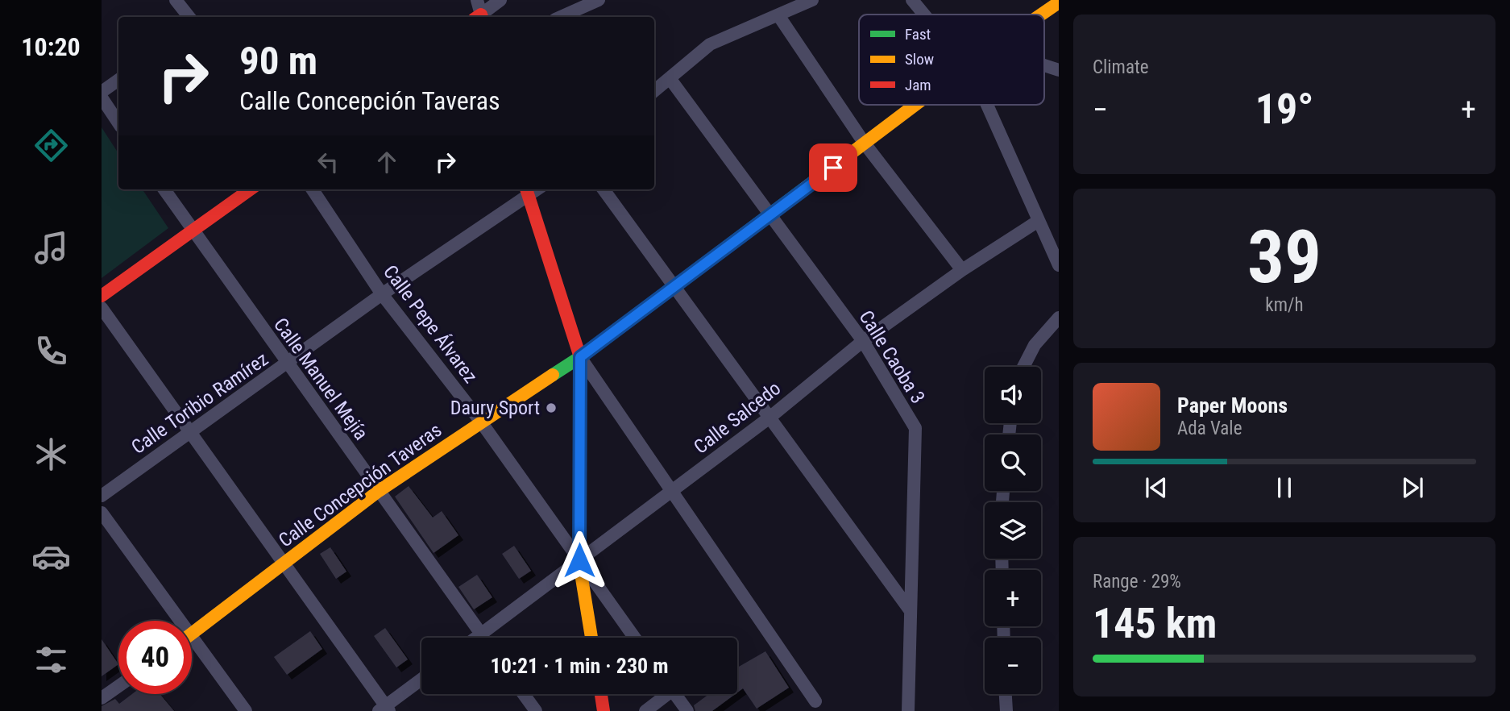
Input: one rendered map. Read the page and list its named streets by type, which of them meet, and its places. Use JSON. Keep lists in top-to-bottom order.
{
  "streets": {
    "street": [
      "Calle Pepe Álvarez",
      "Calle Caoba 3",
      "Calle Manuel Mejía",
      "Calle Toribio Ramírez",
      "Calle Salcedo",
      "Calle Concepción Taveras"
    ]
  },
  "crossings": [
    ["Calle Pepe Álvarez", "Calle Toribio Ramírez"],
    ["Calle Pepe Álvarez", "Calle Salcedo"],
    ["Calle Pepe Álvarez", "Calle Concepción Taveras"],
    ["Calle Caoba 3", "Calle Salcedo"],
    ["Calle Caoba 3", "Calle Concepción Taveras"],
    ["Calle Manuel Mejía", "Calle Toribio Ramírez"],
    ["Calle Manuel Mejía", "Calle Salcedo"],
    ["Calle Manuel Mejía", "Calle Concepción Taveras"]
  ],
  "places": ["Daury Sport"],
  "legend": ["Fast", "Slow", "Jam"],
  "page": {
    "tabs": "10:20",
    "tile": [
      "Climate",
      ["39", "km/h"],
      ["Range · 29%", "145 km"]
    ],
    "turn": ["90 m", "Calle Concepción Taveras"],
    "heat": ["−", "19°", "+"],
    "map_buttons": ["+", "−"],
    "song": ["Paper Moons", "Ada Vale"],
    "limit": "40",
    "trip": "10:21 · 1 min · 230 m"
  }
}
